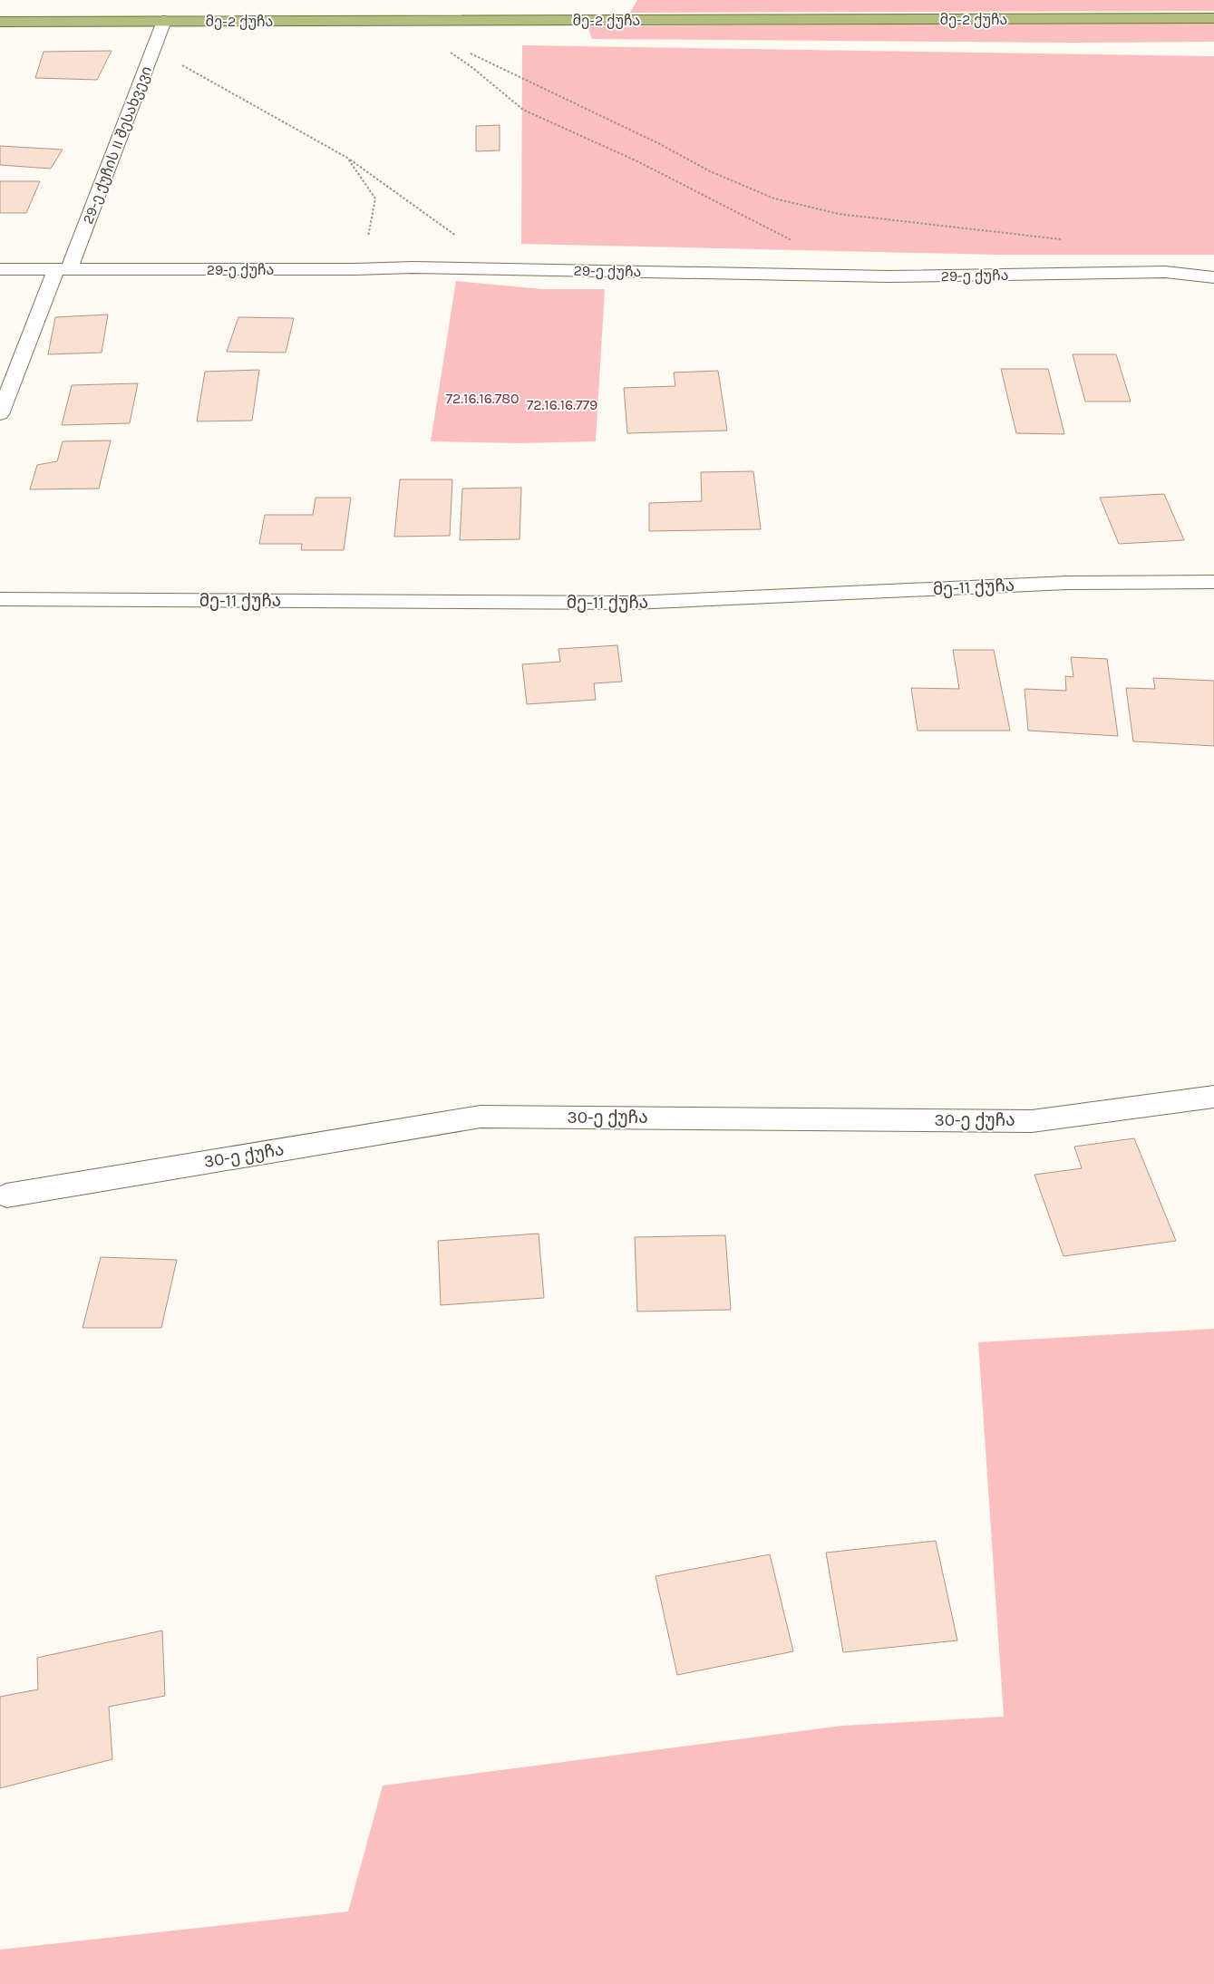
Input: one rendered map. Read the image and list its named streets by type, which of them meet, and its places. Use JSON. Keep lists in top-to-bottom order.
{
  "streets": {
    "main road": ["მე-2 ქუჩა"],
    "street": [
      "29-ე ქუჩის II შესახვევი",
      "29-ე ქუჩა",
      "მე-11 ქუჩა",
      "30-ე ქუჩა"
    ]
  },
  "crossings": [
    ["მე-2 ქუჩა", "29-ე ქუჩის II შესახვევი"],
    ["29-ე ქუჩის II შესახვევი", "29-ე ქუჩა"]
  ],
  "parks": ["72.16.16.780", "72.16.16.779"]
}
